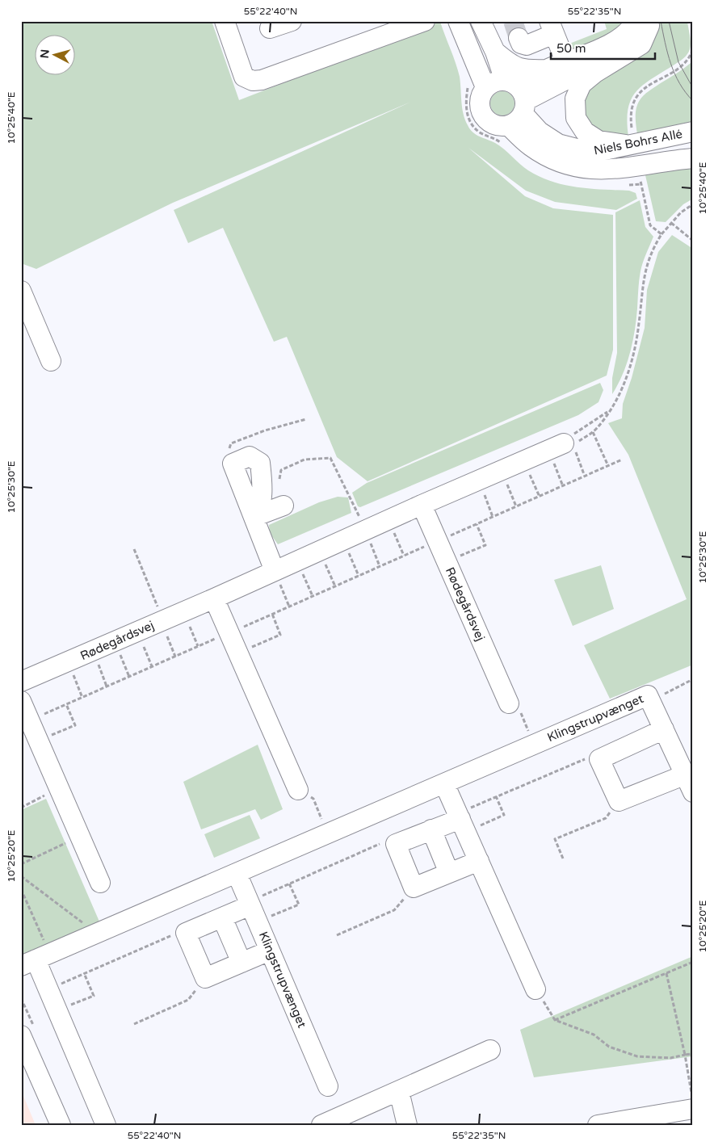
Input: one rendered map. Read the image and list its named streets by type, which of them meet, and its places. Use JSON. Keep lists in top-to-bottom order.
{
  "streets": {
    "street": ["Niels Bohrs Allé", "Rødegårdsvej", "Klingstrupvænget"]
  },
  "scale_bar": "50 m",
  "north": "left",
  "coordinates": [
    "55°22'40\"N",
    "55°22'35\"N",
    "10°25'40\"E",
    "10°25'30\"E",
    "10°25'20\"E"
  ]
}
